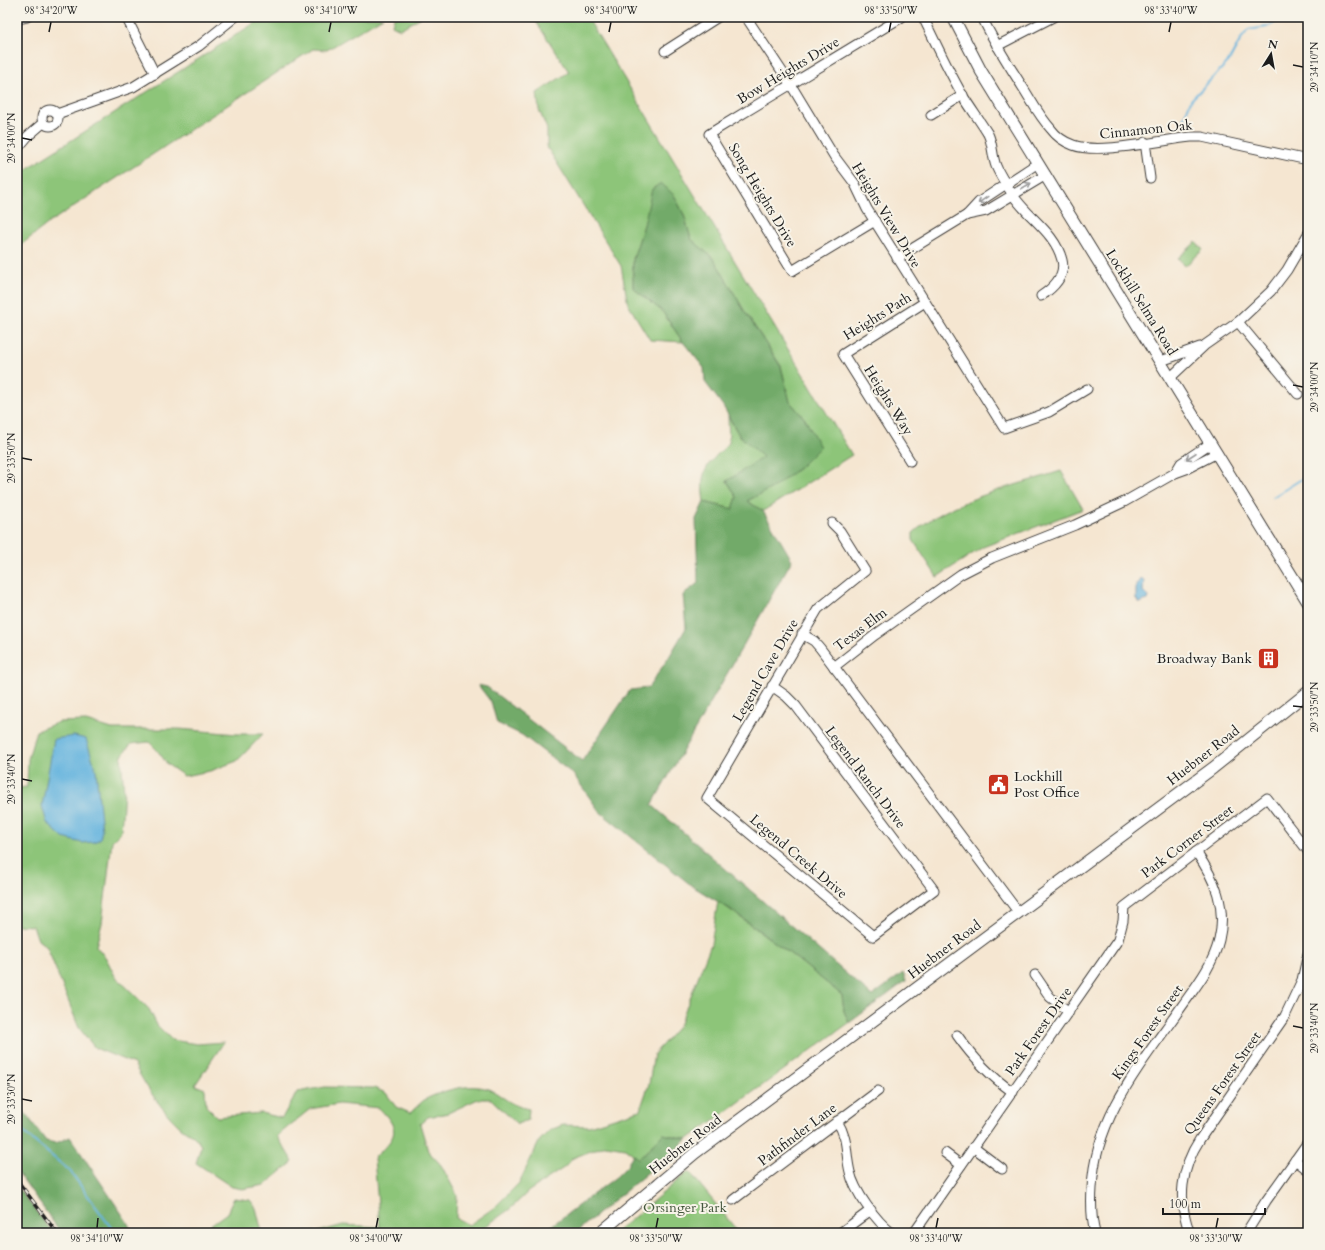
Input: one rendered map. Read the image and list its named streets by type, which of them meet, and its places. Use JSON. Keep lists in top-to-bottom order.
{
  "streets": {
    "main road": ["Lockhill Selma Road", "Huebner Road"],
    "street": [
      "Bow Heights Drive",
      "Cinnamon Oak",
      "Song Heights Drive",
      "Heights View Drive",
      "Heights Path",
      "Heights Way",
      "Texas Elm",
      "Legend Cave Drive",
      "Legend Ranch Drive",
      "Park Corner Street",
      "Legend Creek Drive",
      "Park Forest Drive",
      "Kings Forest Street",
      "Queens Forest Street",
      "Pathfinder Lane"
    ]
  },
  "crossings": [
    ["Bow Heights Drive", "Song Heights Drive"],
    ["Bow Heights Drive", "Heights View Drive"],
    ["Song Heights Drive", "Heights View Drive"],
    ["Heights View Drive", "Heights Path"],
    ["Lockhill Selma Road", "Texas Elm"],
    ["Heights Path", "Heights Way"],
    ["Texas Elm", "Huebner Road"],
    ["Legend Cave Drive", "Legend Ranch Drive"],
    ["Legend Cave Drive", "Legend Creek Drive"],
    ["Legend Ranch Drive", "Legend Creek Drive"],
    ["Park Corner Street", "Park Forest Drive"],
    ["Park Corner Street", "Kings Forest Street"]
  ],
  "parks": ["Orsinger Park"],
  "places": {
    "building": ["Broadway Bank"],
    "public building": ["Lockhill Post Office"]
  },
  "scale_bar": "100 m",
  "north": "top",
  "coordinates": [
    "98°34'20\"W",
    "98°34'10\"W",
    "98°34'00\"W",
    "98°33'50\"W",
    "98°33'40\"W",
    "29°34'10\"N",
    "29°34'00\"N",
    "29°33'50\"N",
    "29°33'40\"N",
    "29°33'30\"N",
    "98°33'30\"W"
  ]
}
